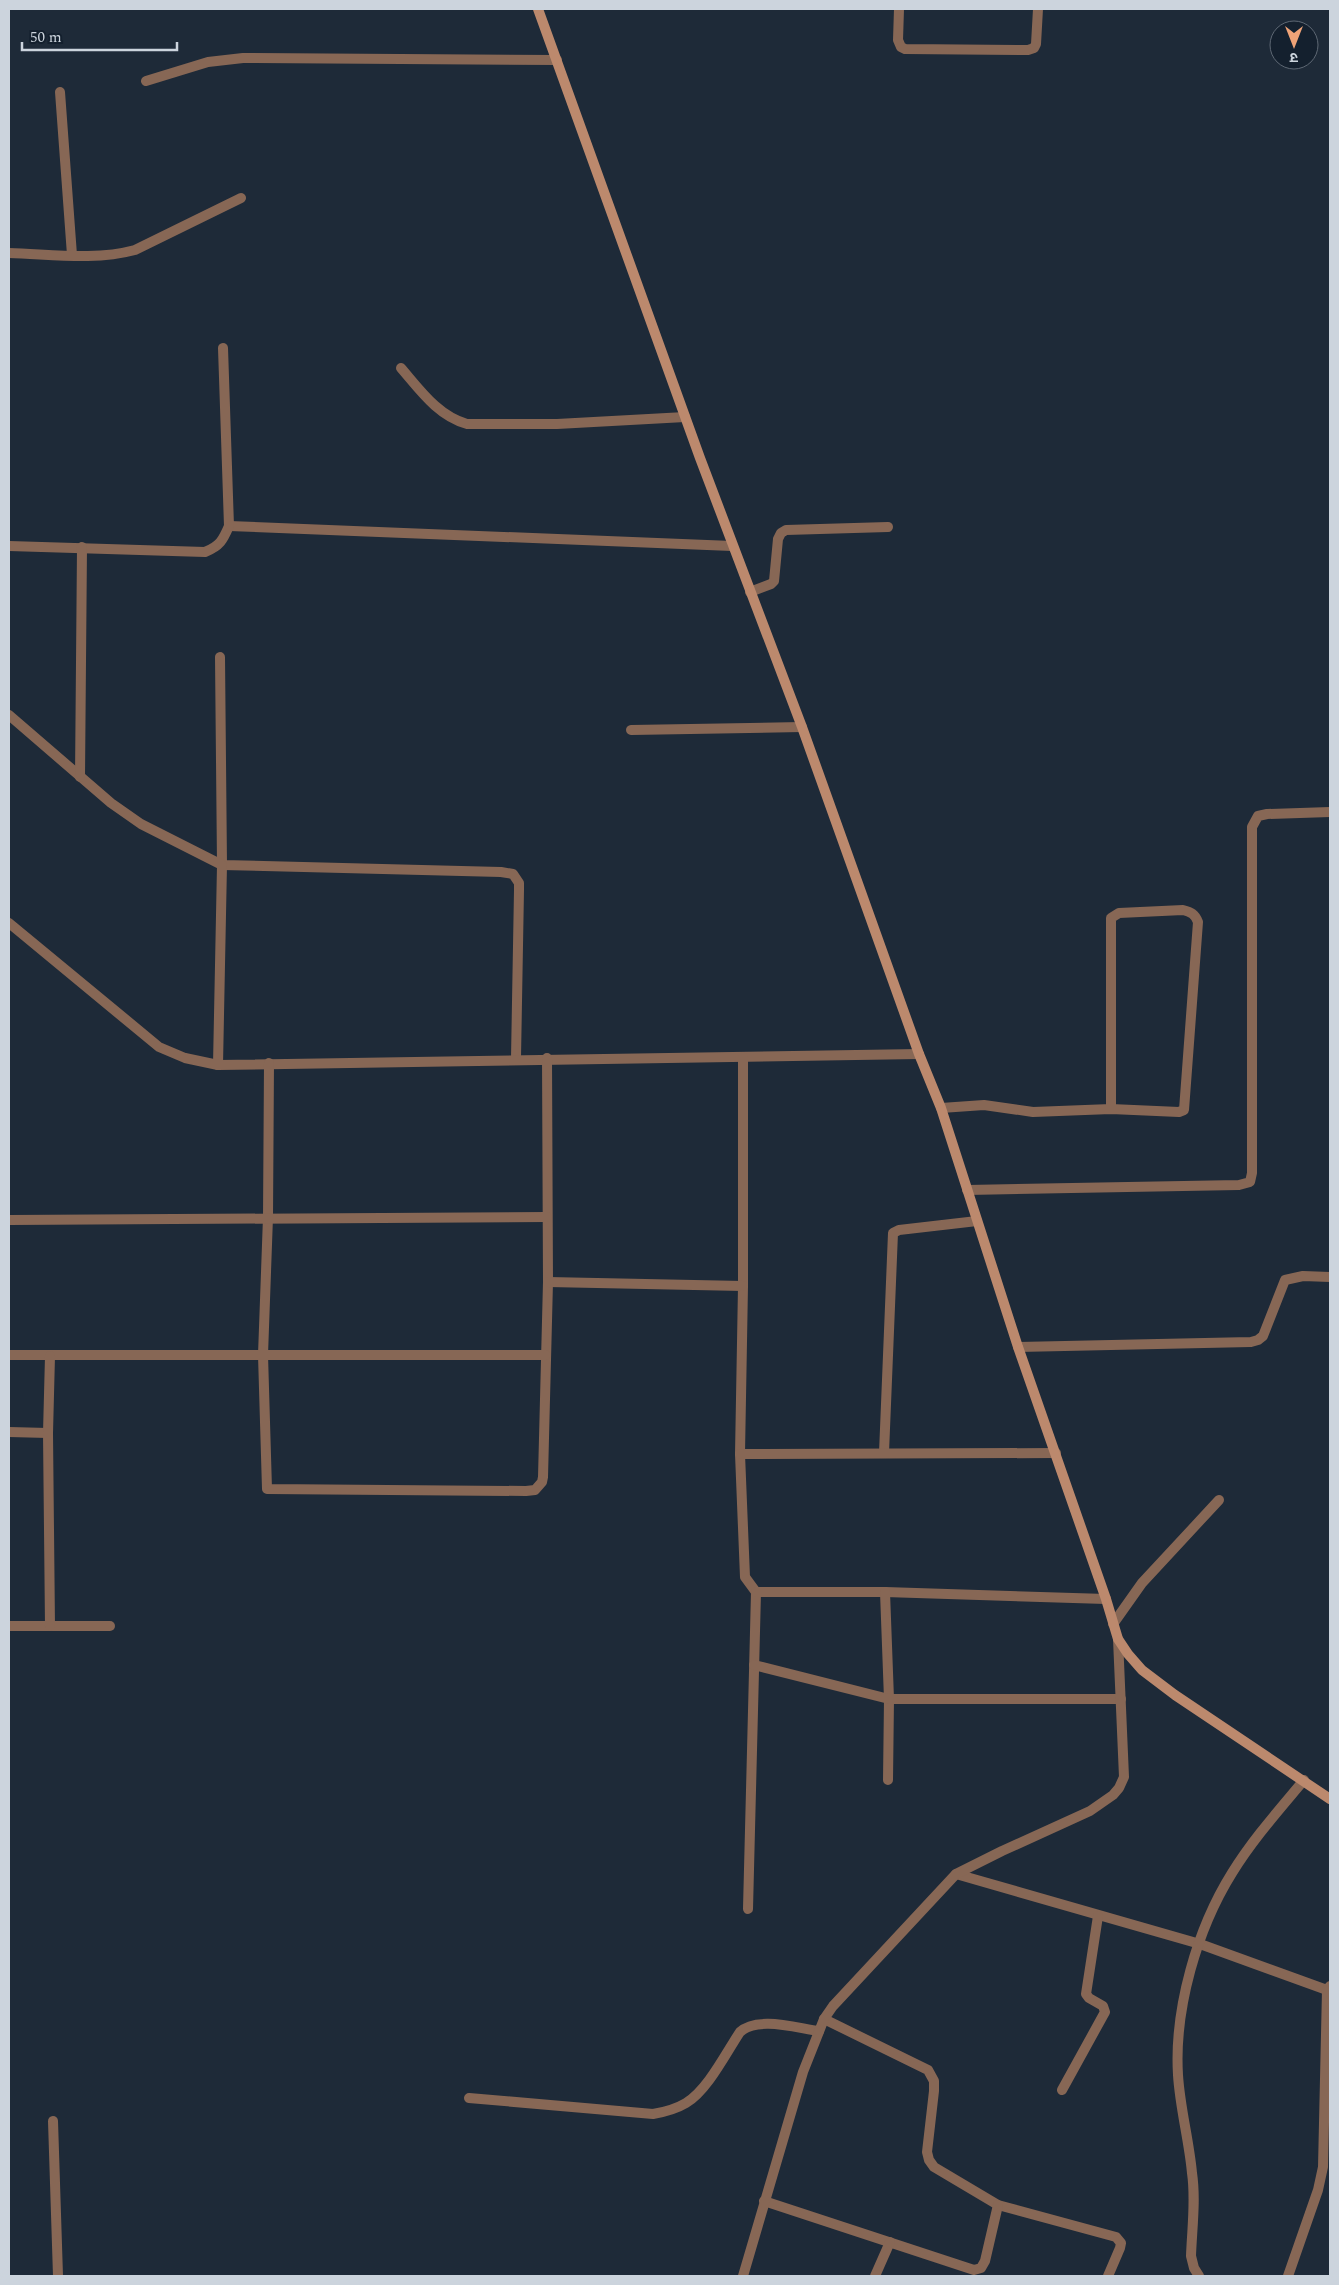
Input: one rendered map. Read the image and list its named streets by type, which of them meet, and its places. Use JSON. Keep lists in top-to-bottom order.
{
  "scale_bar": "50 m",
  "north": "bottom"
}
